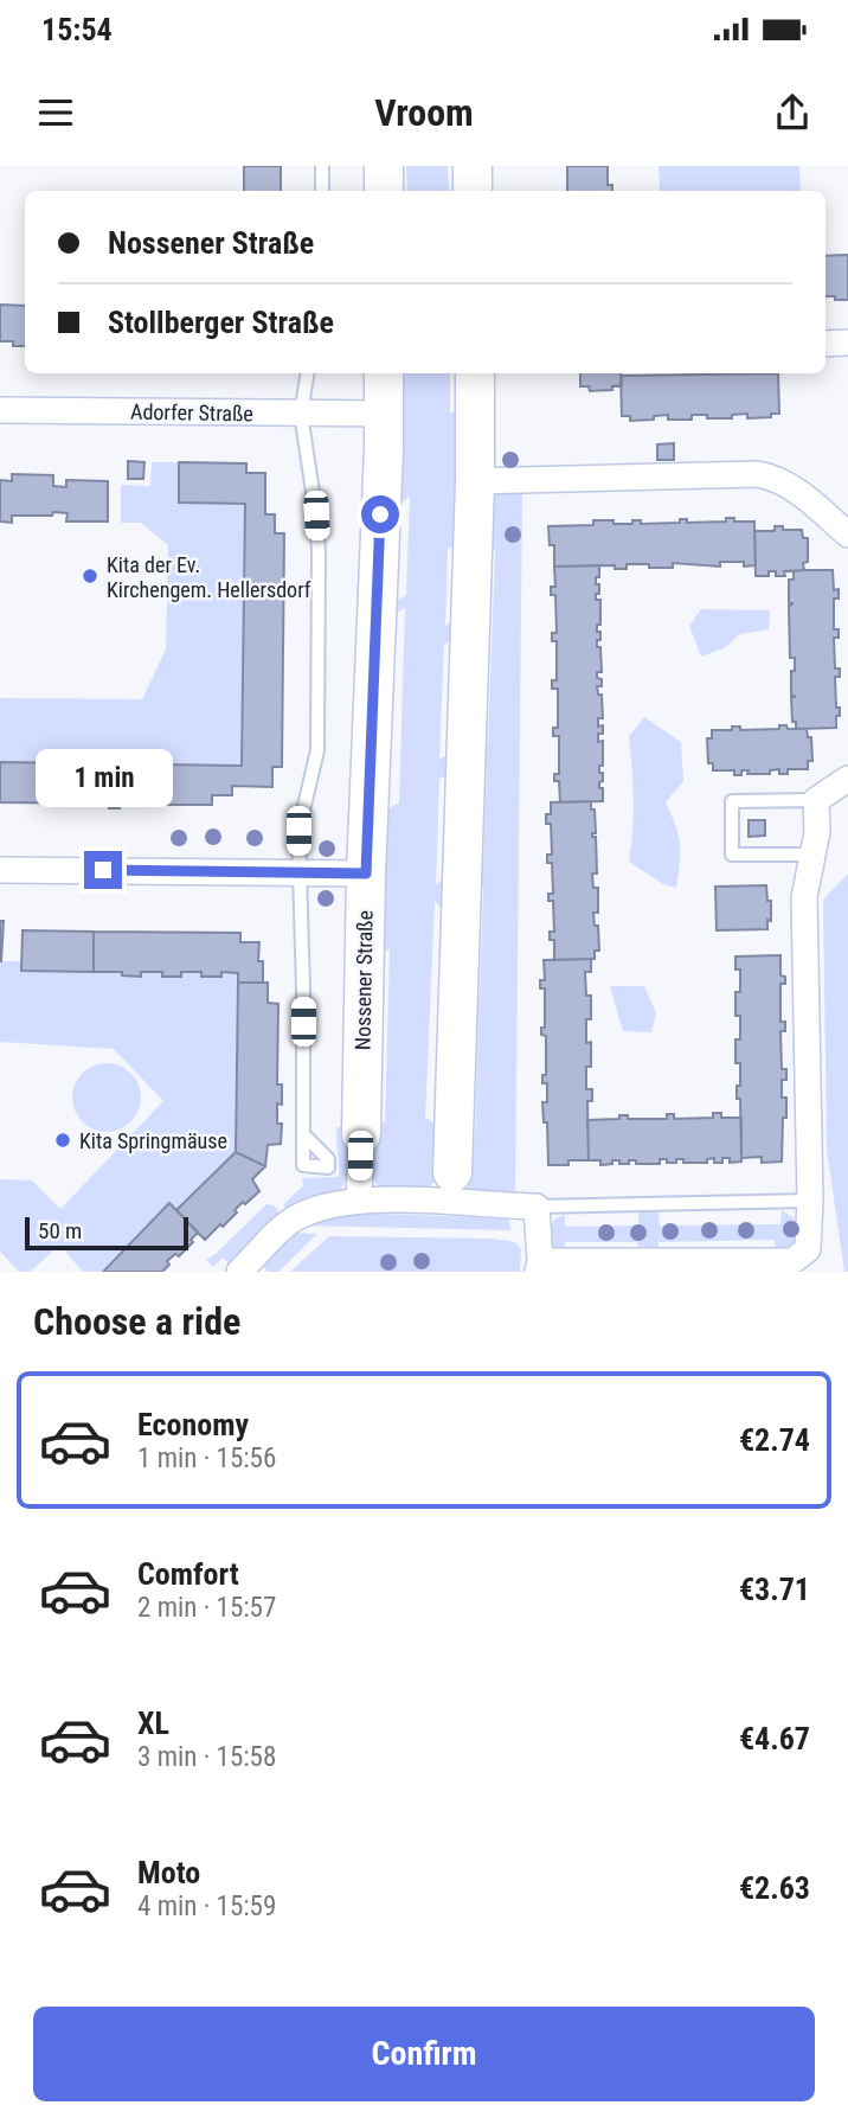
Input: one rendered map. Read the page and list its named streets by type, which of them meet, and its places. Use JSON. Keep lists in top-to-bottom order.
{
  "streets": {
    "street": ["Adorfer Straße", "Nossener Straße"]
  },
  "crossings": [
    ["Adorfer Straße", "Nossener Straße"]
  ],
  "places": ["Kita der Ev. Kirchengem. Hellersdorf", "Kita Springmäuse"],
  "scale_bar": "50 m",
  "page": {
    "status": "15:54",
    "header": "Vroom",
    "banner": ["Nossener Straße", "Stollberger Straße"],
    "bubble": "1 min",
    "scale": "50 m",
    "heading": "Choose a ride",
    "list": [
      {
        "name": "Economy",
        "note": "1 min · 15:56",
        "value": "€2.74"
      },
      {
        "name": "Comfort",
        "note": "2 min · 15:57",
        "value": "€3.71"
      },
      {
        "name": "XL",
        "note": "3 min · 15:58",
        "value": "€4.67"
      },
      {
        "name": "Moto",
        "note": "4 min · 15:59",
        "value": "€2.63"
      }
    ],
    "buttons": "Confirm"
  }
}
